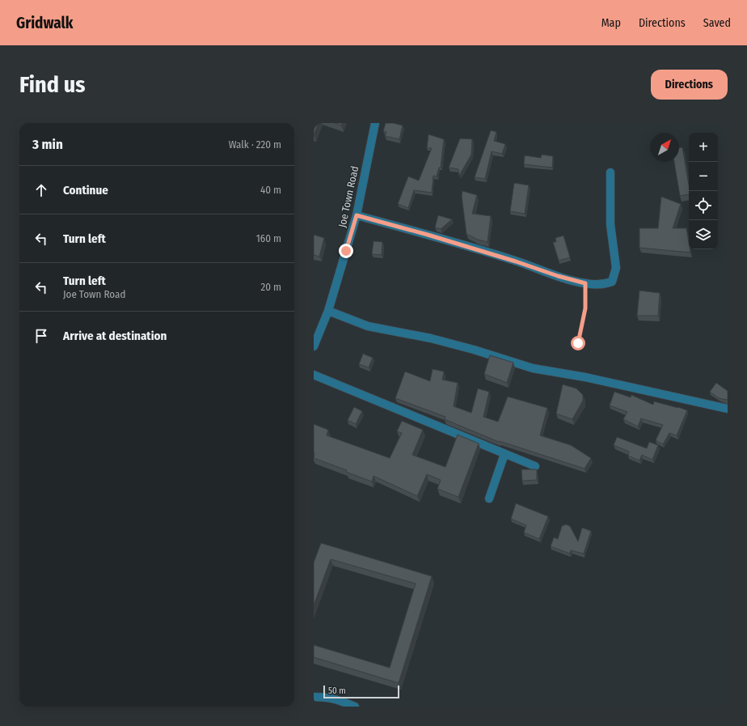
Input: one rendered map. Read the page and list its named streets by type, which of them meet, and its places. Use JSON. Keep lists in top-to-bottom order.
{
  "streets": {
    "street": ["Joe Town Road"]
  },
  "scale_bar": "50 m",
  "north": "top right",
  "page": {
    "header": "Gridwalk",
    "nav": ["Map", "Directions", "Saved"],
    "buttons": "Directions",
    "title": "Find us",
    "heading": ["3 min", "Walk · 220 m"],
    "map_buttons": ["+", "−"],
    "list": [
      ["Continue", "40 m"],
      ["Turn left", "160 m"],
      ["Turn left", "Joe Town Road", "20 m"],
      "Arrive at destination"
    ],
    "scale": "50 m"
  }
}
